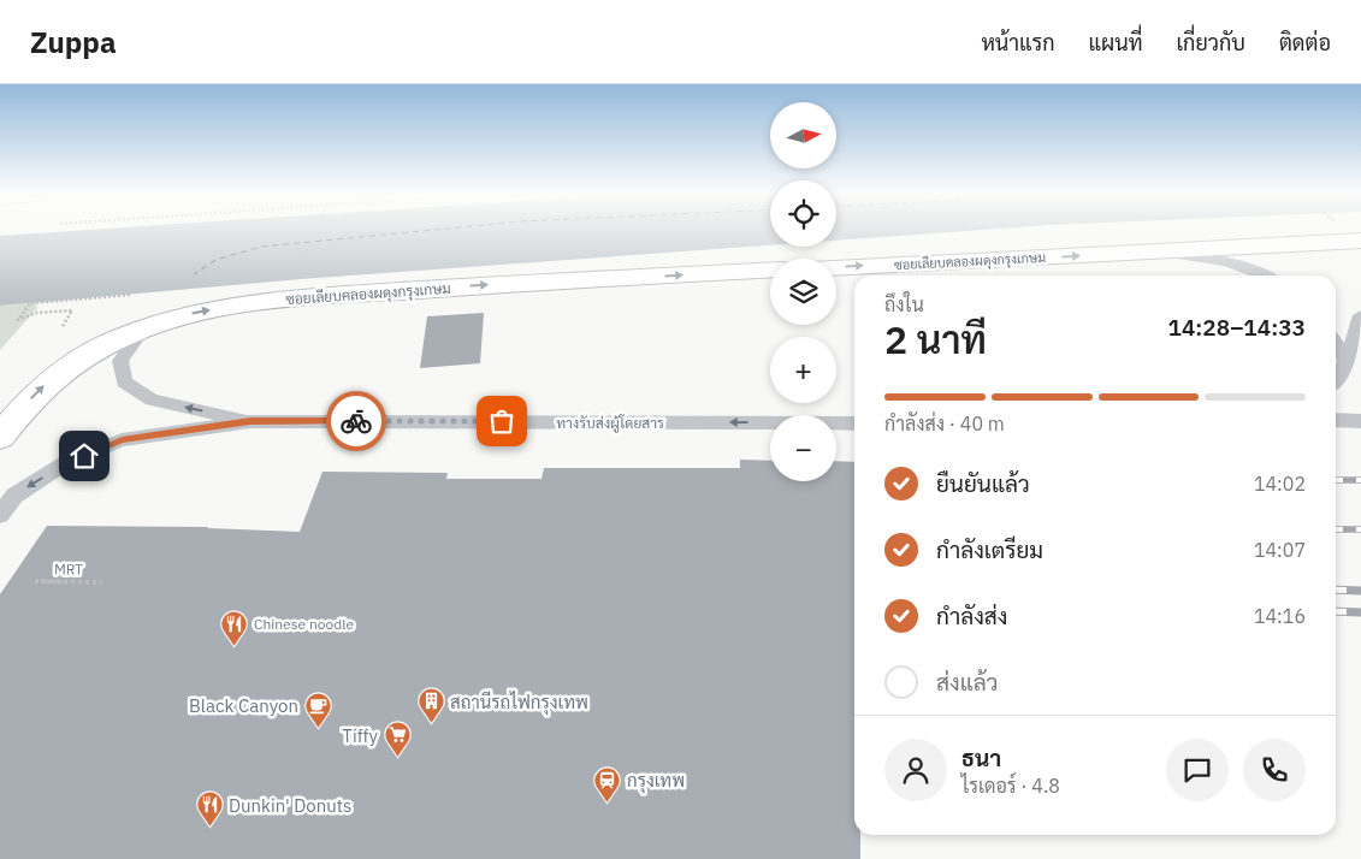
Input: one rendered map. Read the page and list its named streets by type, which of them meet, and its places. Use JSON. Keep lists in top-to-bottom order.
{
  "streets": {
    "street": ["ซอยเลียบคลองผดุงกรุงเกษม"],
    "lane": ["ทางรับส่งผู้โดยสาร"],
    "path": ["MRT"]
  },
  "crossings": [
    ["ซอยเลียบคลองผดุงกรุงเกษม", "ทางรับส่งผู้โดยสาร"]
  ],
  "one_way": ["ซอยเลียบคลองผดุงกรุงเกษม", "ทางรับส่งผู้โดยสาร"],
  "places": {
    "restaurant": ["Chinese noodle", "Dunkin' Donuts"],
    "building": ["สถานีรถไฟกรุงเทพ"],
    "cafe": ["Black Canyon"],
    "supermarket": ["Tiffy"],
    "station": ["กรุงเทพ"]
  },
  "north": "right",
  "page": {
    "header": "Zuppa",
    "nav": [
      "หน้าแรก",
      "แผนที่",
      "เกี่ยวกับ",
      "ติดต่อ"
    ],
    "map_buttons": ["+", "−"],
    "heading": ["2 นาที", "ถึงใน", "14:28–14:33"],
    "panel": ["ธนา", "ไรเดอร์ · 4.8"],
    "bar": "กำลังส่ง · 40 m",
    "list": [
      ["ยืนยันแล้ว", "14:02"],
      ["กำลังเตรียม", "14:07"],
      ["กำลังส่ง", "14:16"],
      "ส่งแล้ว"
    ]
  }
}
